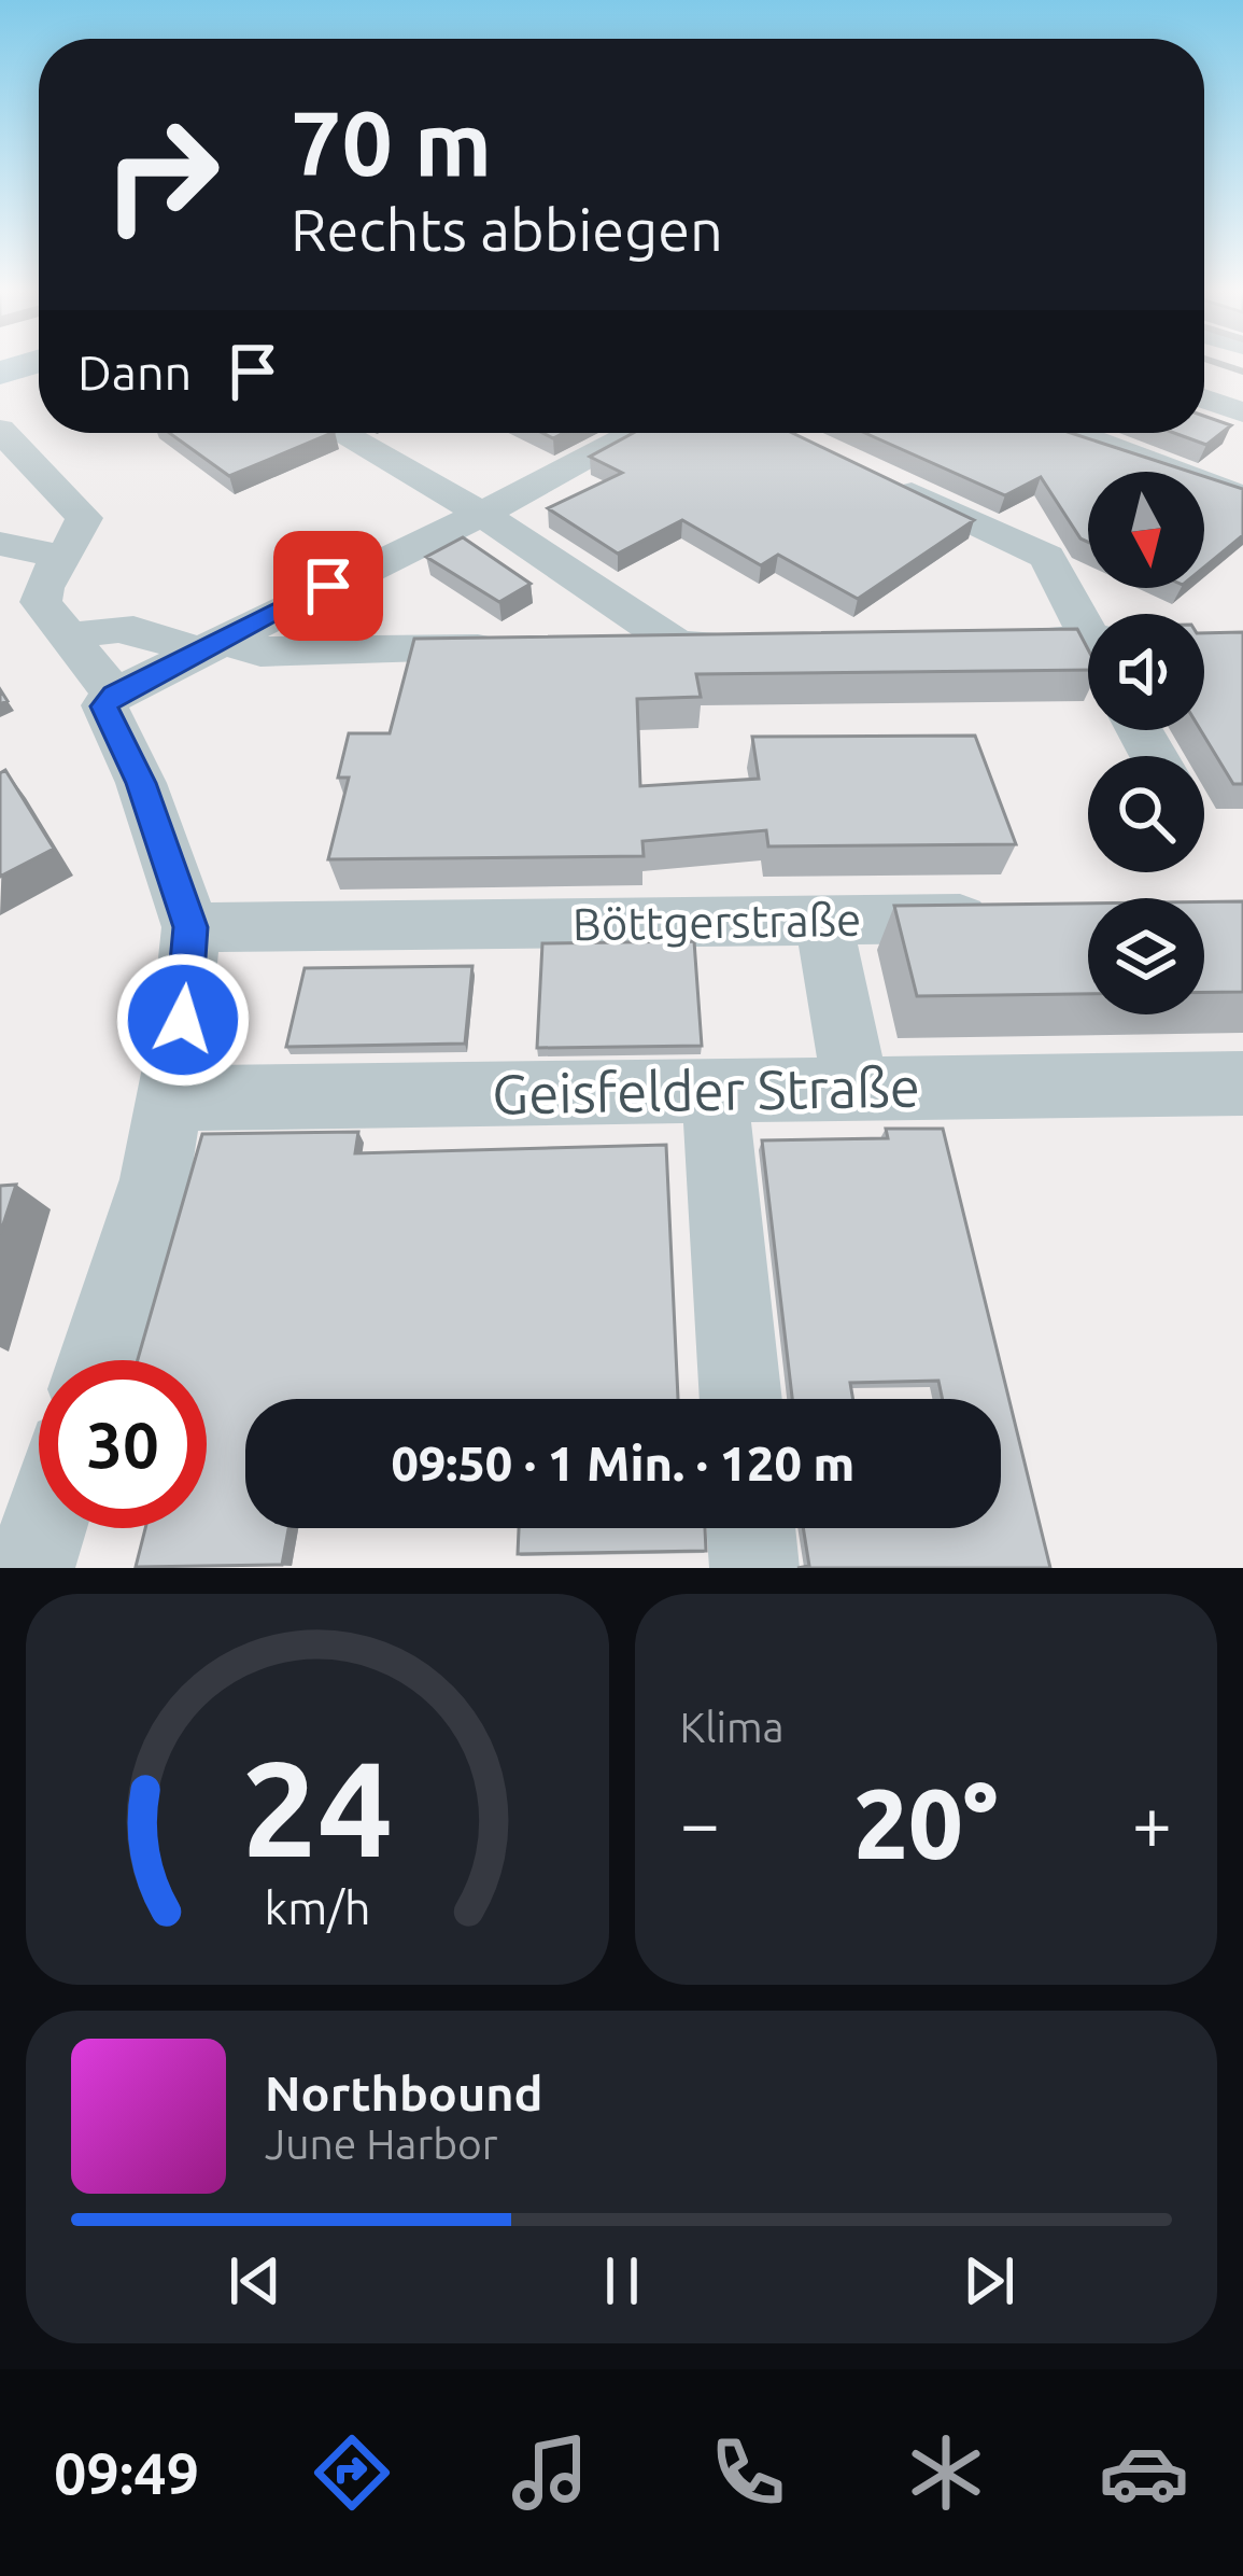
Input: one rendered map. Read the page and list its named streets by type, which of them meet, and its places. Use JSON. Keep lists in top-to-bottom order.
{
  "streets": {
    "street": ["Böttgerstraße", "Geisfelder Straße"]
  },
  "north": "bottom",
  "page": {
    "turn": ["70 m", "Rechts abbiegen"],
    "then": "Dann",
    "limit": "30",
    "trip": "09:50 · 1 Min. · 120 m",
    "tile": "Klima",
    "heat": ["−", "20°", "+"],
    "song": ["Northbound", "June Harbor"],
    "tabs": "09:49",
    "gauge": ["24", "km/h"]
  }
}
